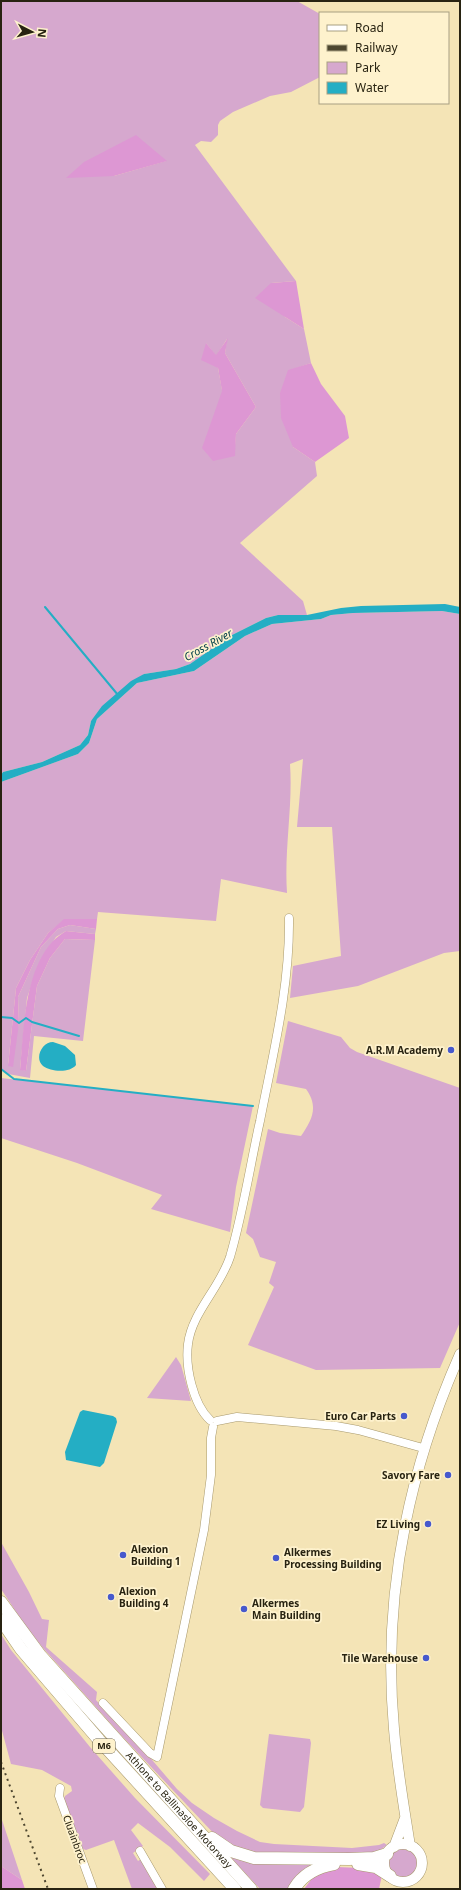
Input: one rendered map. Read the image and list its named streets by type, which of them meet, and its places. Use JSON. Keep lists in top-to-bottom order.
{
  "streets": {
    "highway": ["M6", "Athlone to Ballinasloe Motorway"],
    "street": ["Cluainbroc"]
  },
  "water": ["Cross River"],
  "places": [
    "A.R.M Academy",
    "Euro Car Parts",
    "Savory Fare",
    "EZ Living",
    "Alexion Building 1",
    "Alkermes Processing Building",
    "Alexion Building 4",
    "Alkermes Main Building",
    "Tile Warehouse"
  ],
  "legend": [
    "Road",
    "Railway",
    "Park",
    "Water"
  ],
  "north": "right"
}
